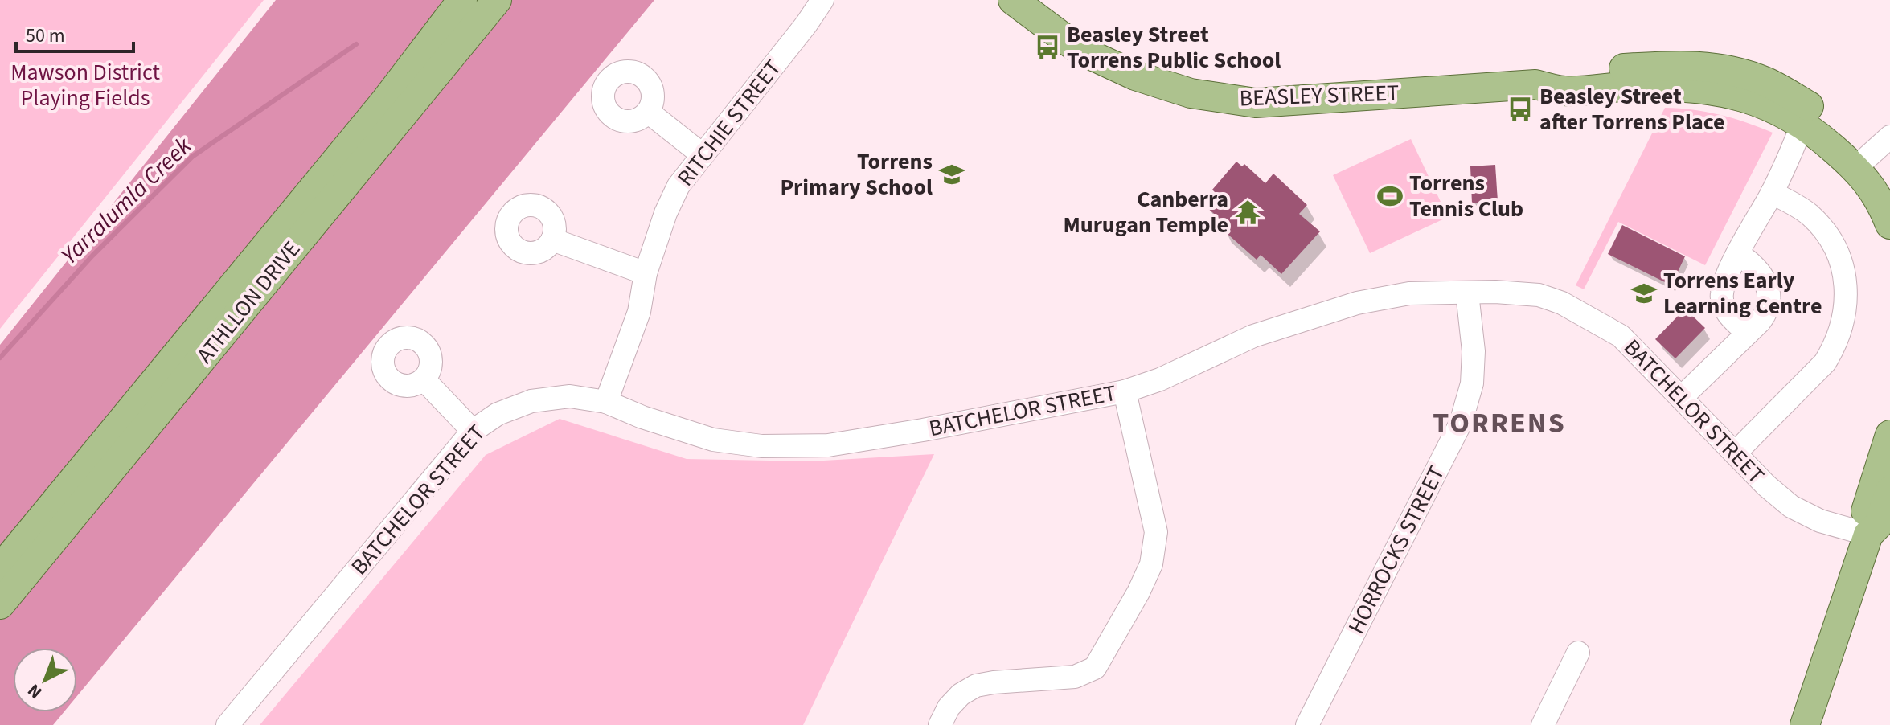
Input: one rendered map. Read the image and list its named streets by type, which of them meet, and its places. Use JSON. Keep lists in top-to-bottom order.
{
  "streets": {
    "main road": ["BEASLEY STREET", "ATHLLON DRIVE"],
    "street": ["RITCHIE STREET", "BATCHELOR STREET", "HORROCKS STREET"]
  },
  "crossings": [
    ["RITCHIE STREET", "BATCHELOR STREET"],
    ["BATCHELOR STREET", "HORROCKS STREET"]
  ],
  "districts": ["TORRENS"],
  "water": ["Yarralumla Creek"],
  "parks": ["Mawson District Playing Fields"],
  "places": {
    "bus stop": ["Beasley Street Torrens Public School", "Beasley Street after Torrens Place"],
    "school or university": ["Torrens Primary School", "Torrens Early Learning Centre"],
    "sports": ["Torrens Tennis Club"],
    "temple": ["Canberra Murugan Temple"]
  },
  "scale_bar": "50 m",
  "north": "bottom left"
}
